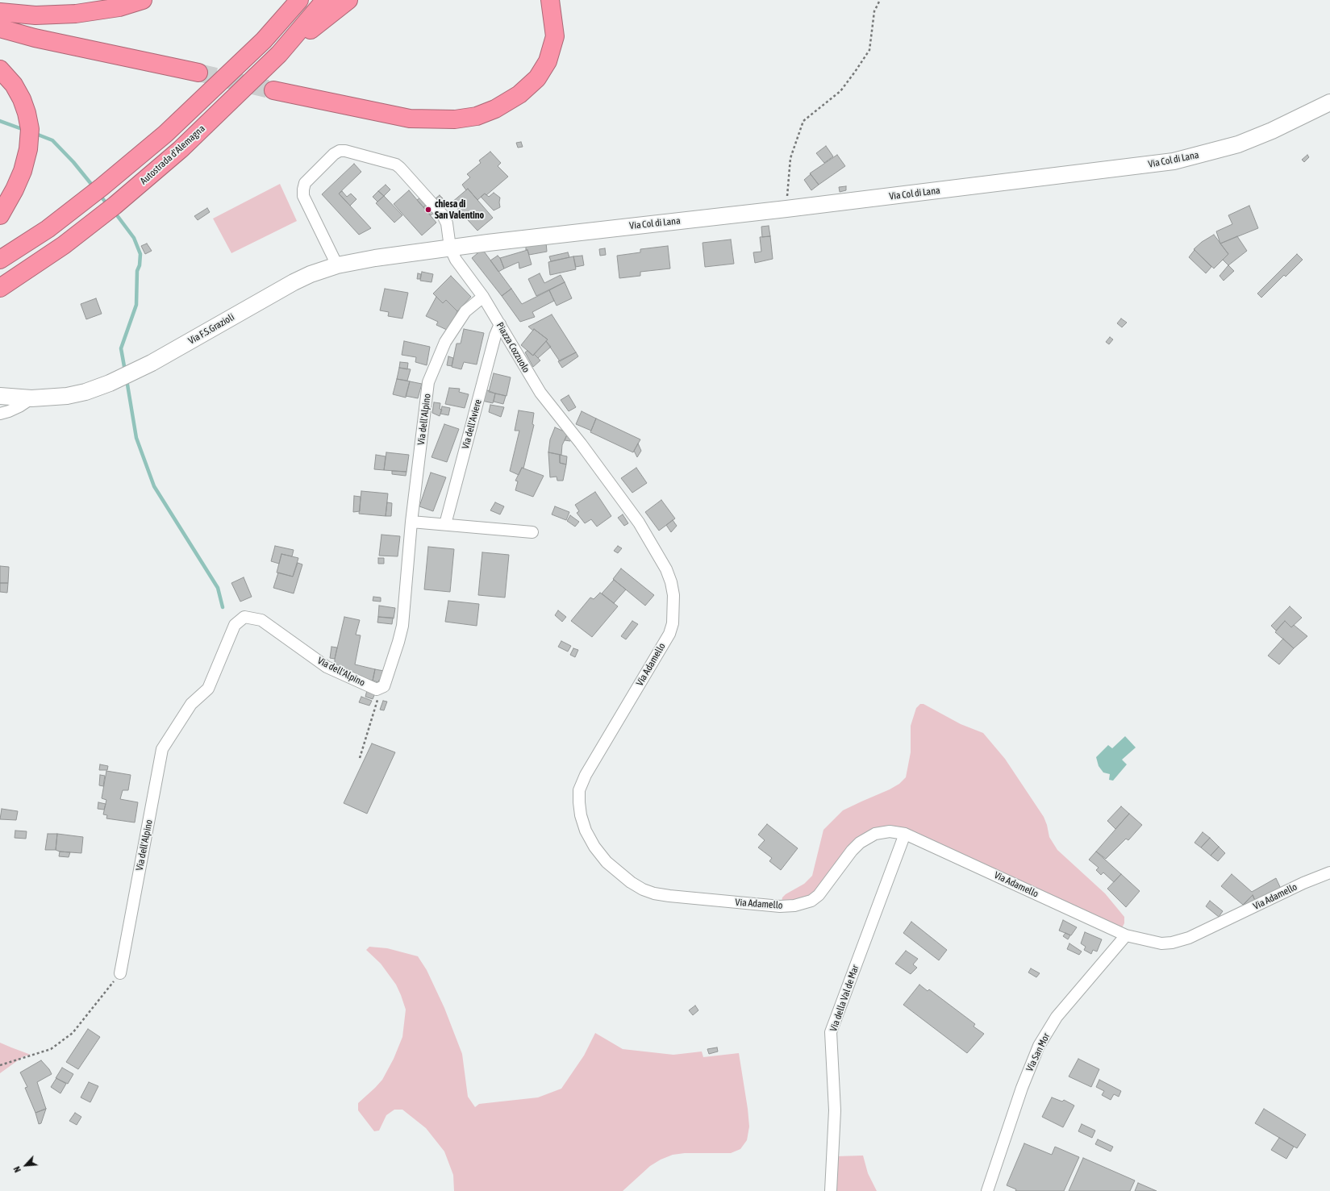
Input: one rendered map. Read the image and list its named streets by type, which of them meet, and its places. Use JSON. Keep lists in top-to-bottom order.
{
  "streets": {
    "highway": ["Autostrada d'Alemagna"],
    "main road": ["Via Col di Lana", "Via F.S.Grazioli"],
    "street": [
      "Piazza Cozzuolo",
      "Via dell'Alpino",
      "Via dell'Aviere",
      "Via Adamello",
      "Via della Val de Mar",
      "Via San Mor"
    ]
  },
  "crossings": [
    ["Via Col di Lana", "Via F.S.Grazioli"],
    ["Via Col di Lana", "Piazza Cozzuolo"],
    ["Via F.S.Grazioli", "Piazza Cozzuolo"],
    ["Piazza Cozzuolo", "Via dell'Alpino"],
    ["Piazza Cozzuolo", "Via dell'Aviere"],
    ["Piazza Cozzuolo", "Via Adamello"],
    ["Via Adamello", "Via della Val de Mar"],
    ["Via Adamello", "Via San Mor"]
  ],
  "places": ["chiesa di San Valentino"],
  "north": "bottom left"
}
